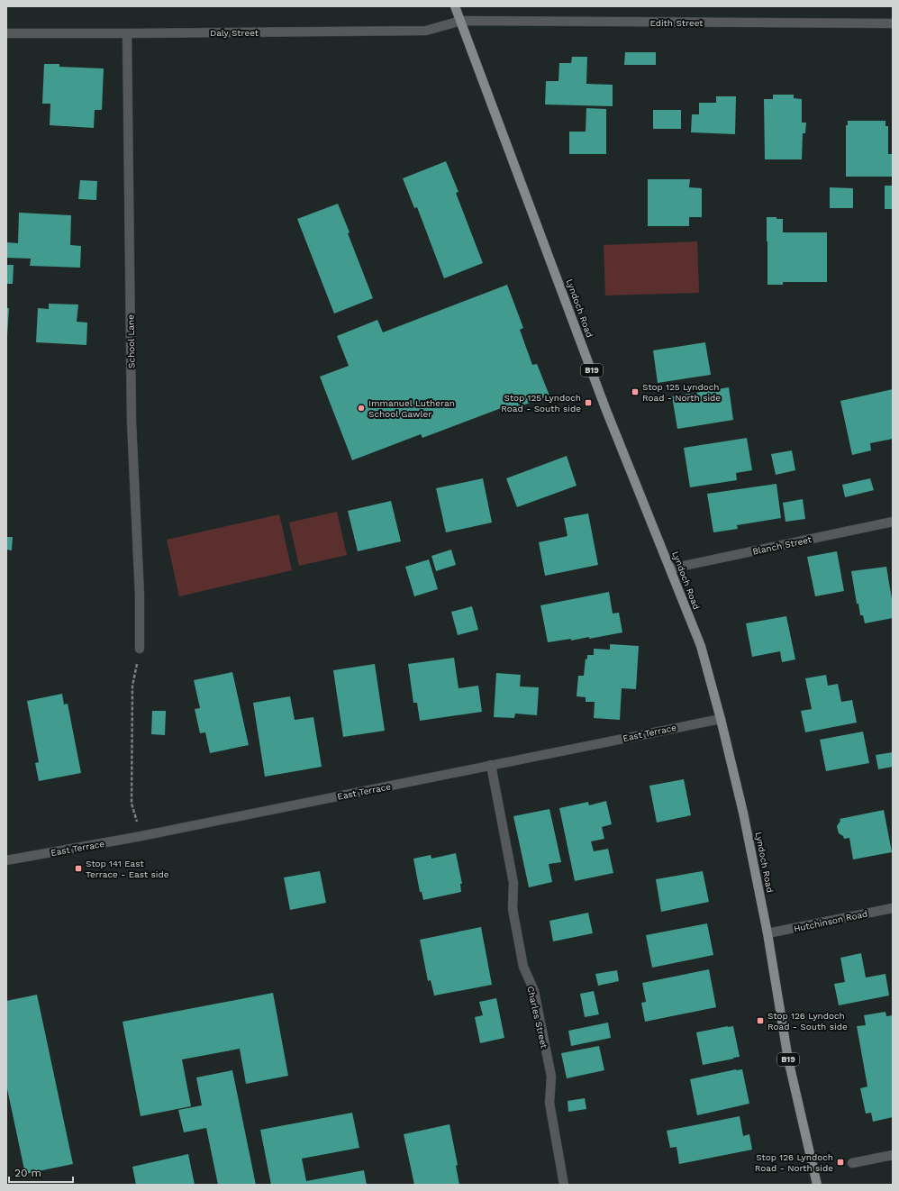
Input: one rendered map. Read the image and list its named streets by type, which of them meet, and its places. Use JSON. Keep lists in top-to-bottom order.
{
  "streets": {
    "main road": ["Lyndoch Road", "B19"],
    "street": [
      "Edith Street",
      "Daly Street",
      "School Lane",
      "Blanch Street",
      "East Terrace",
      "Hutchinson Road",
      "Charles Street"
    ]
  },
  "crossings": [
    ["Edith Street", "Daly Street"],
    ["Edith Street", "Lyndoch Road"],
    ["Daly Street", "Lyndoch Road"],
    ["Daly Street", "School Lane"],
    ["Lyndoch Road", "Blanch Street"],
    ["Lyndoch Road", "East Terrace"],
    ["Lyndoch Road", "Hutchinson Road"],
    ["East Terrace", "Charles Street"]
  ],
  "places": {
    "transit": [
      "Stop 125 Lyndoch Road - North side",
      "Stop 125 Lyndoch Road - South side",
      "Stop 141 East Terrace - East side",
      "Stop 126 Lyndoch Road - South side",
      "Stop 126 Lyndoch Road - North side"
    ],
    "other": ["Immanuel Lutheran School Gawler"]
  },
  "scale_bar": "20 m"
}
